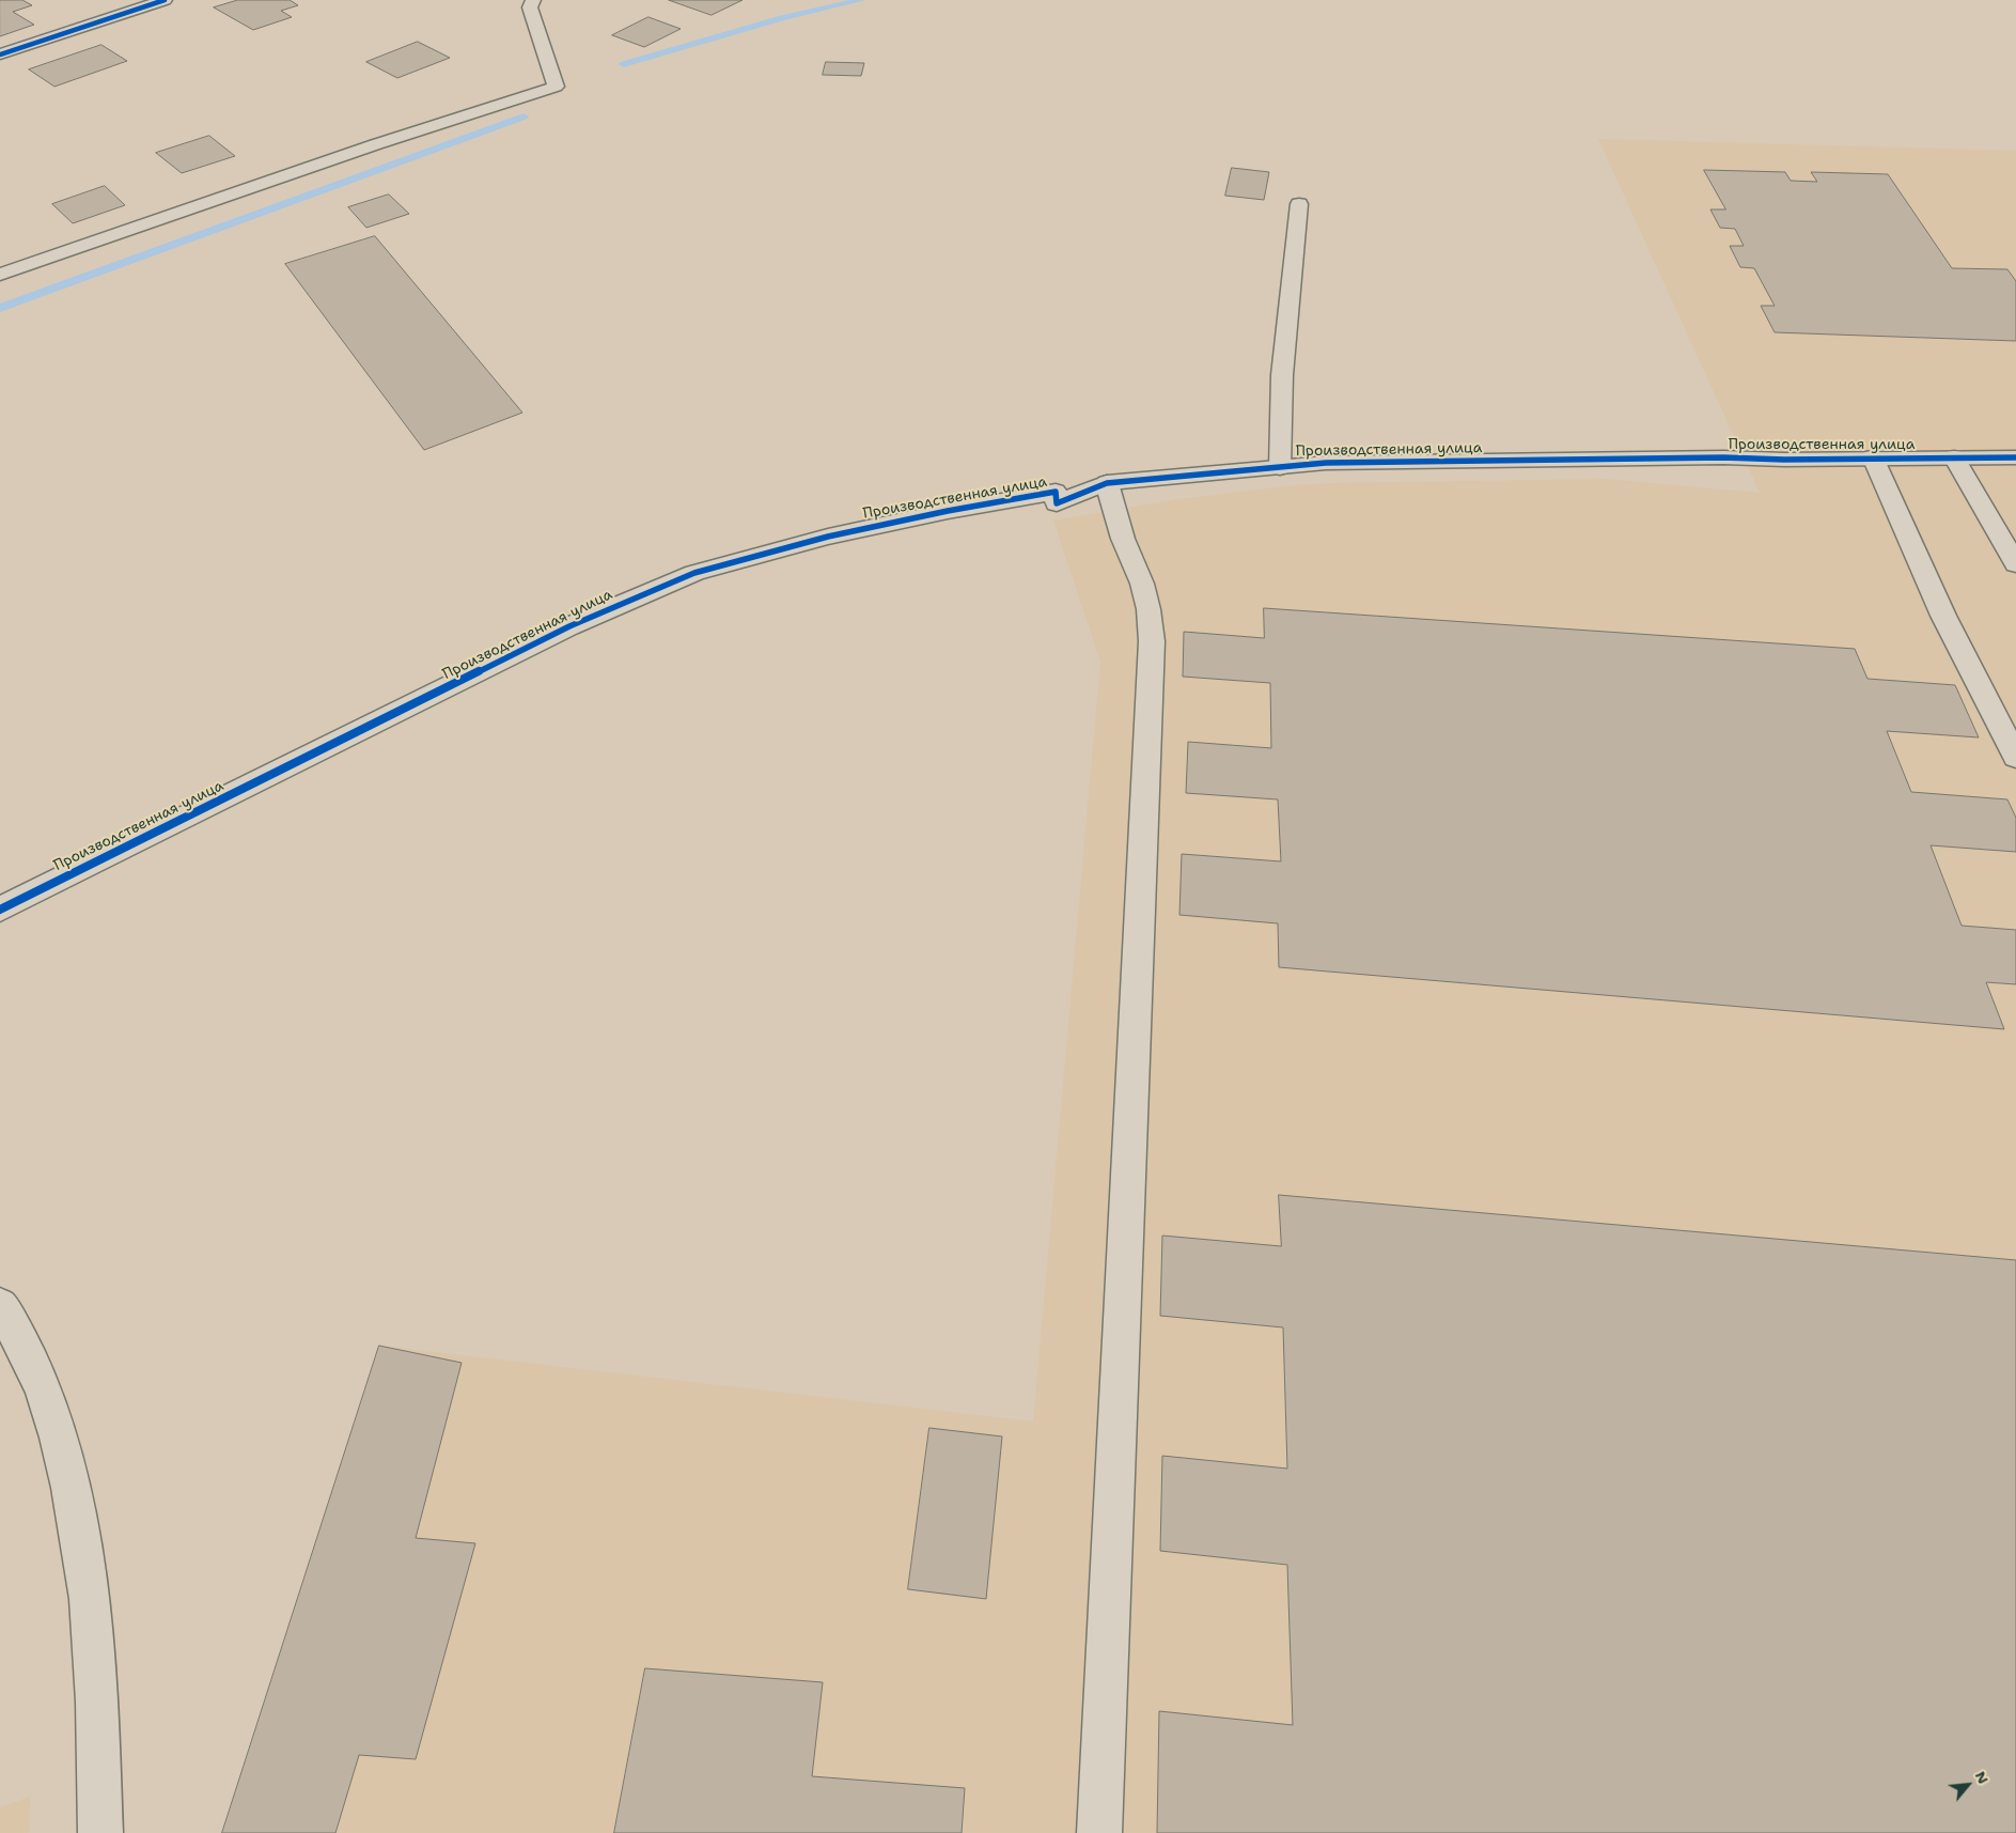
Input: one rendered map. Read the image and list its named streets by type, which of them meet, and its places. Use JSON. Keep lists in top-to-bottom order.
{
  "streets": {
    "street": ["Производственная улица"]
  },
  "north": "top right"
}
